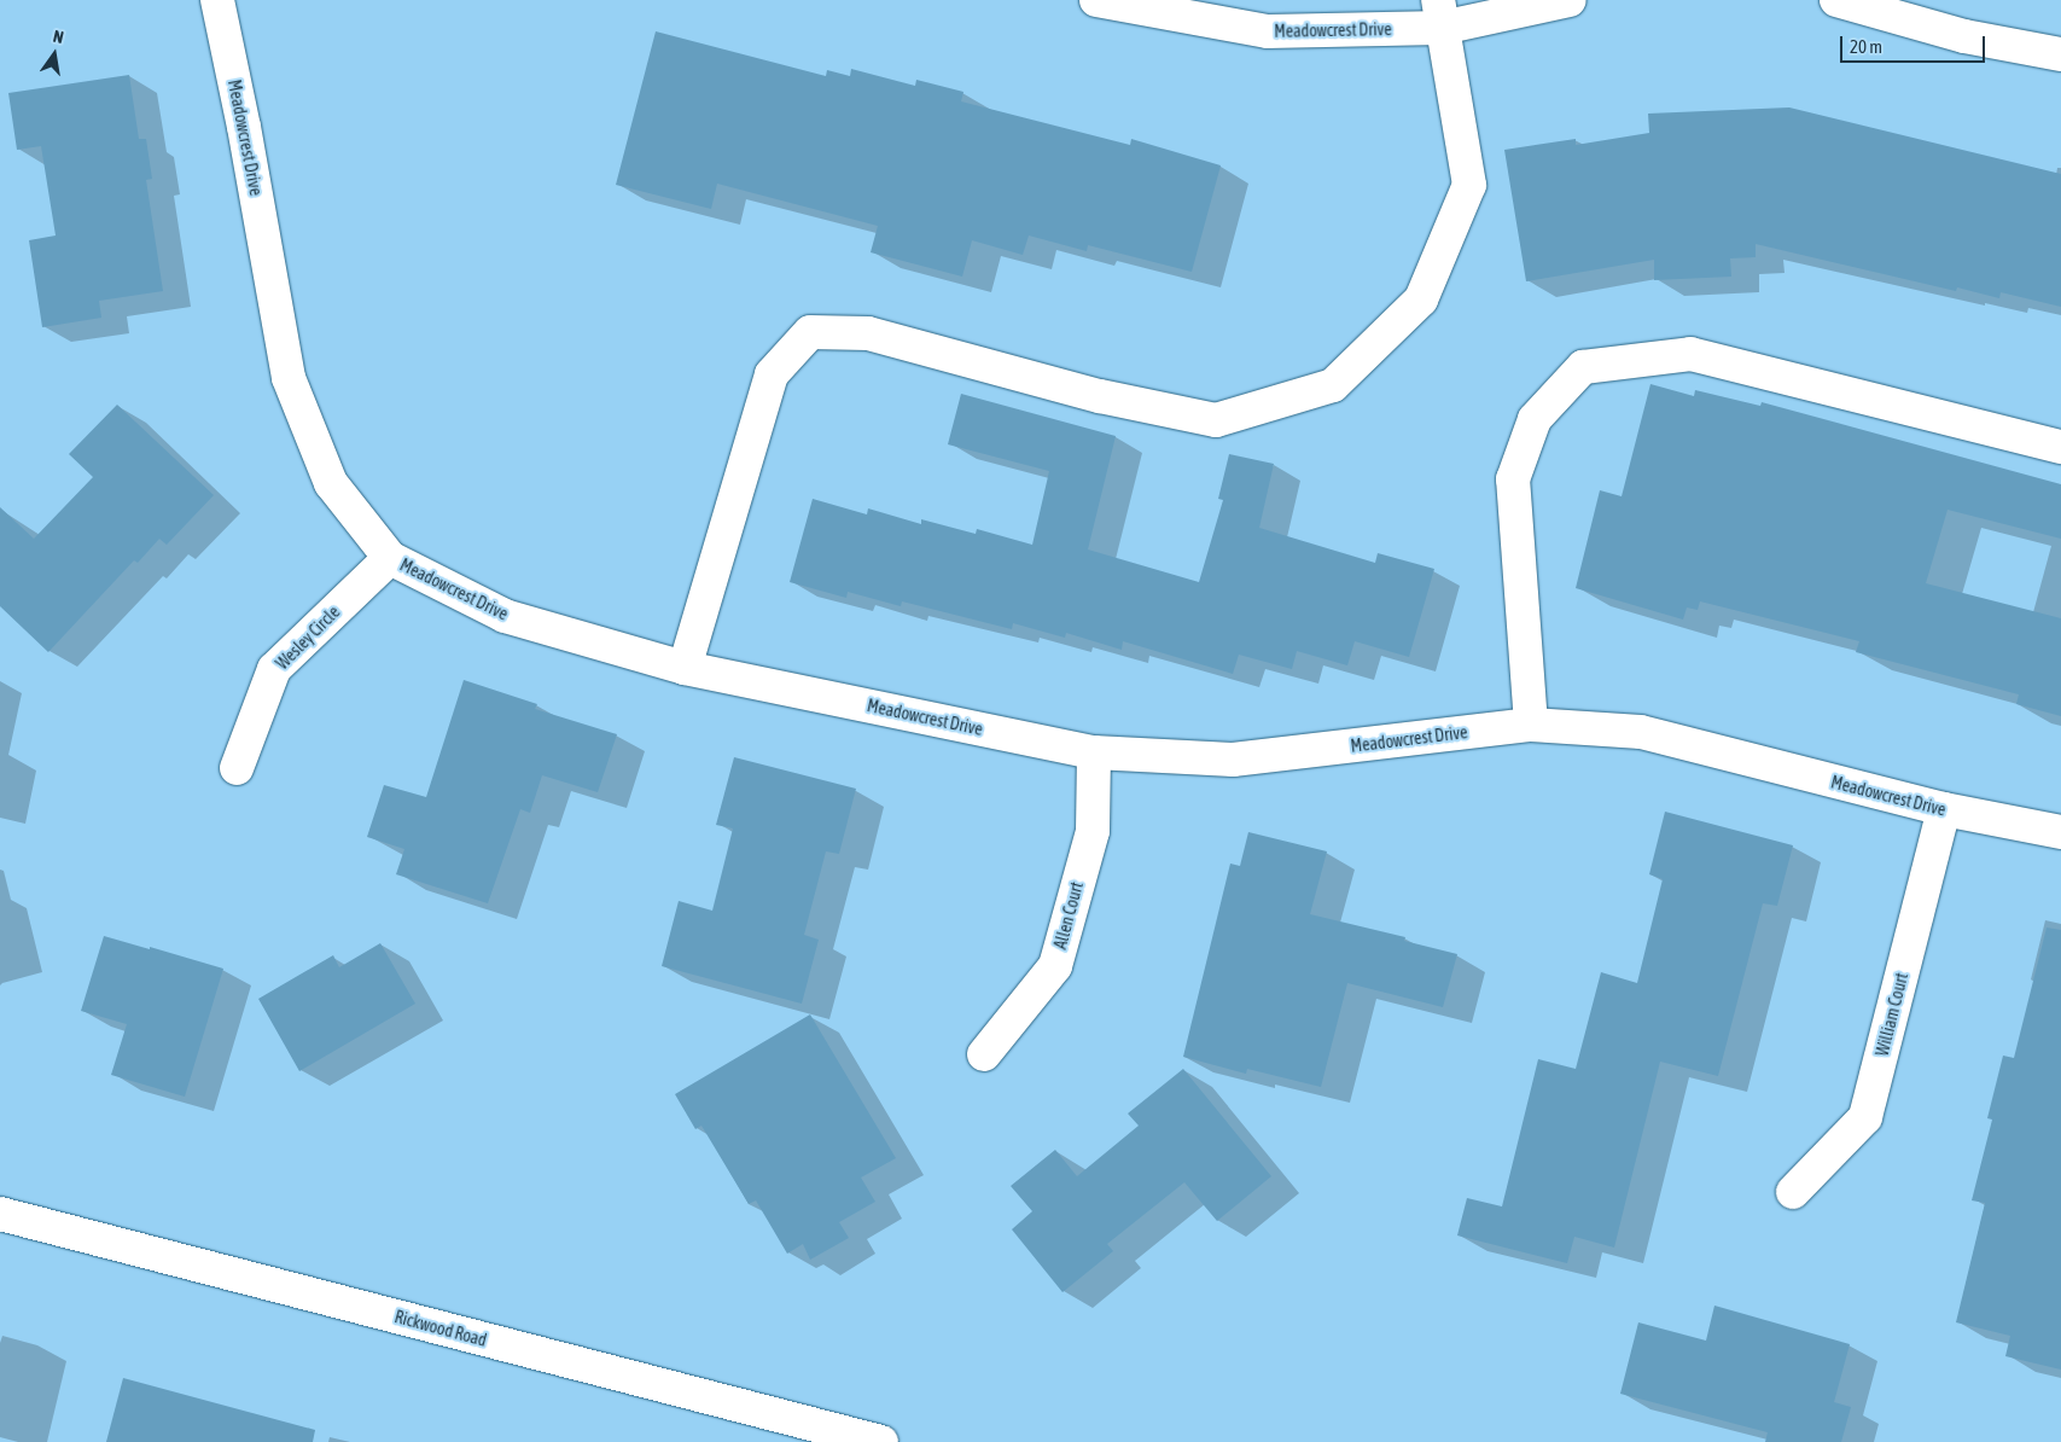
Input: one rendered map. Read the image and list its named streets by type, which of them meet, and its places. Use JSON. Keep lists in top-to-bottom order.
{
  "streets": {
    "street": [
      "Meadowcrest Drive",
      "Wesley Circle",
      "Allen Court",
      "William Court",
      "Rickwood Road"
    ]
  },
  "crossings": [
    ["Meadowcrest Drive", "Wesley Circle"],
    ["Meadowcrest Drive", "Allen Court"],
    ["Meadowcrest Drive", "William Court"]
  ],
  "scale_bar": "20 m",
  "north": "top"
}
